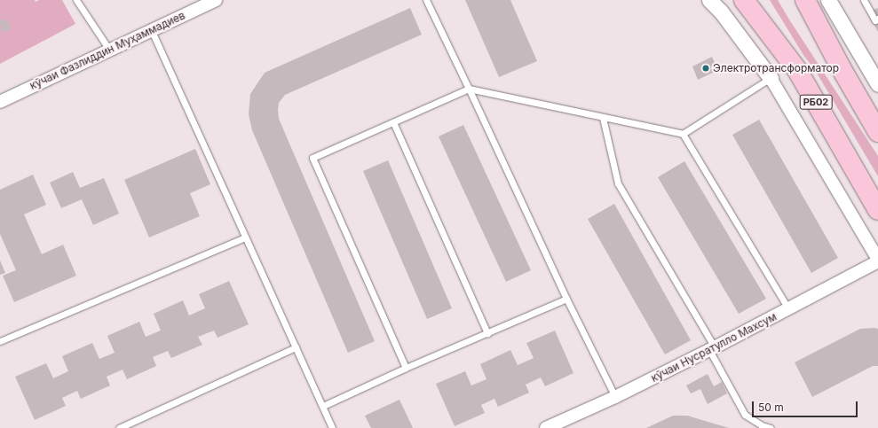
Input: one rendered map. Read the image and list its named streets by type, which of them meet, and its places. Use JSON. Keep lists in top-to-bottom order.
{
  "streets": {
    "highway": ["РБ02"],
    "street": ["кӯчаи Фазлиддин Муҳаммадиев", "кӯчаи Нусратулло Махсум"]
  },
  "places": ["Электротрансформатор"],
  "scale_bar": "50 m"
}
